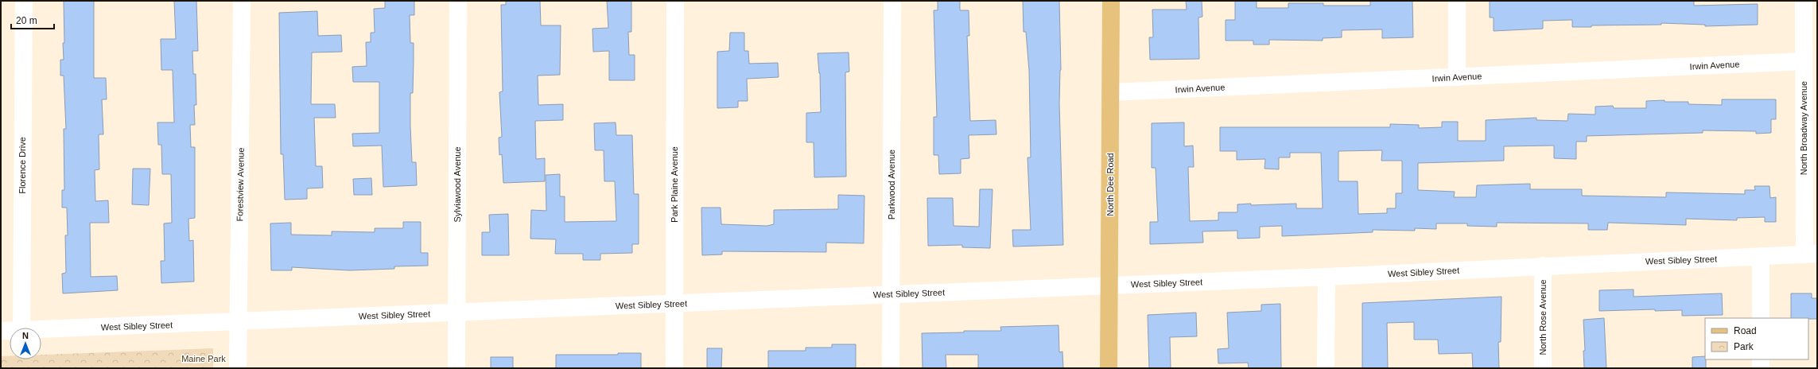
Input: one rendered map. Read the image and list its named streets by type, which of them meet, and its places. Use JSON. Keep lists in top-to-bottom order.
{
  "streets": {
    "main road": ["North Dee Road"],
    "street": [
      "Irwin Avenue",
      "North Broadway Avenue",
      "Florence Drive",
      "Forestview Avenue",
      "Sylviawood Avenue",
      "Park Plaine Avenue",
      "Parkwood Avenue",
      "West Sibley Street",
      "North Rose Avenue"
    ]
  },
  "crossings": [
    ["Irwin Avenue", "North Broadway Avenue"],
    ["Irwin Avenue", "North Dee Road"],
    ["North Broadway Avenue", "West Sibley Street"],
    ["Forestview Avenue", "West Sibley Street"],
    ["Sylviawood Avenue", "West Sibley Street"],
    ["Park Plaine Avenue", "West Sibley Street"],
    ["Parkwood Avenue", "West Sibley Street"],
    ["North Dee Road", "West Sibley Street"],
    ["West Sibley Street", "North Rose Avenue"]
  ],
  "parks": ["Maine Park"],
  "legend": ["Road", "Park"],
  "scale_bar": "20 m",
  "north": "top"
}
